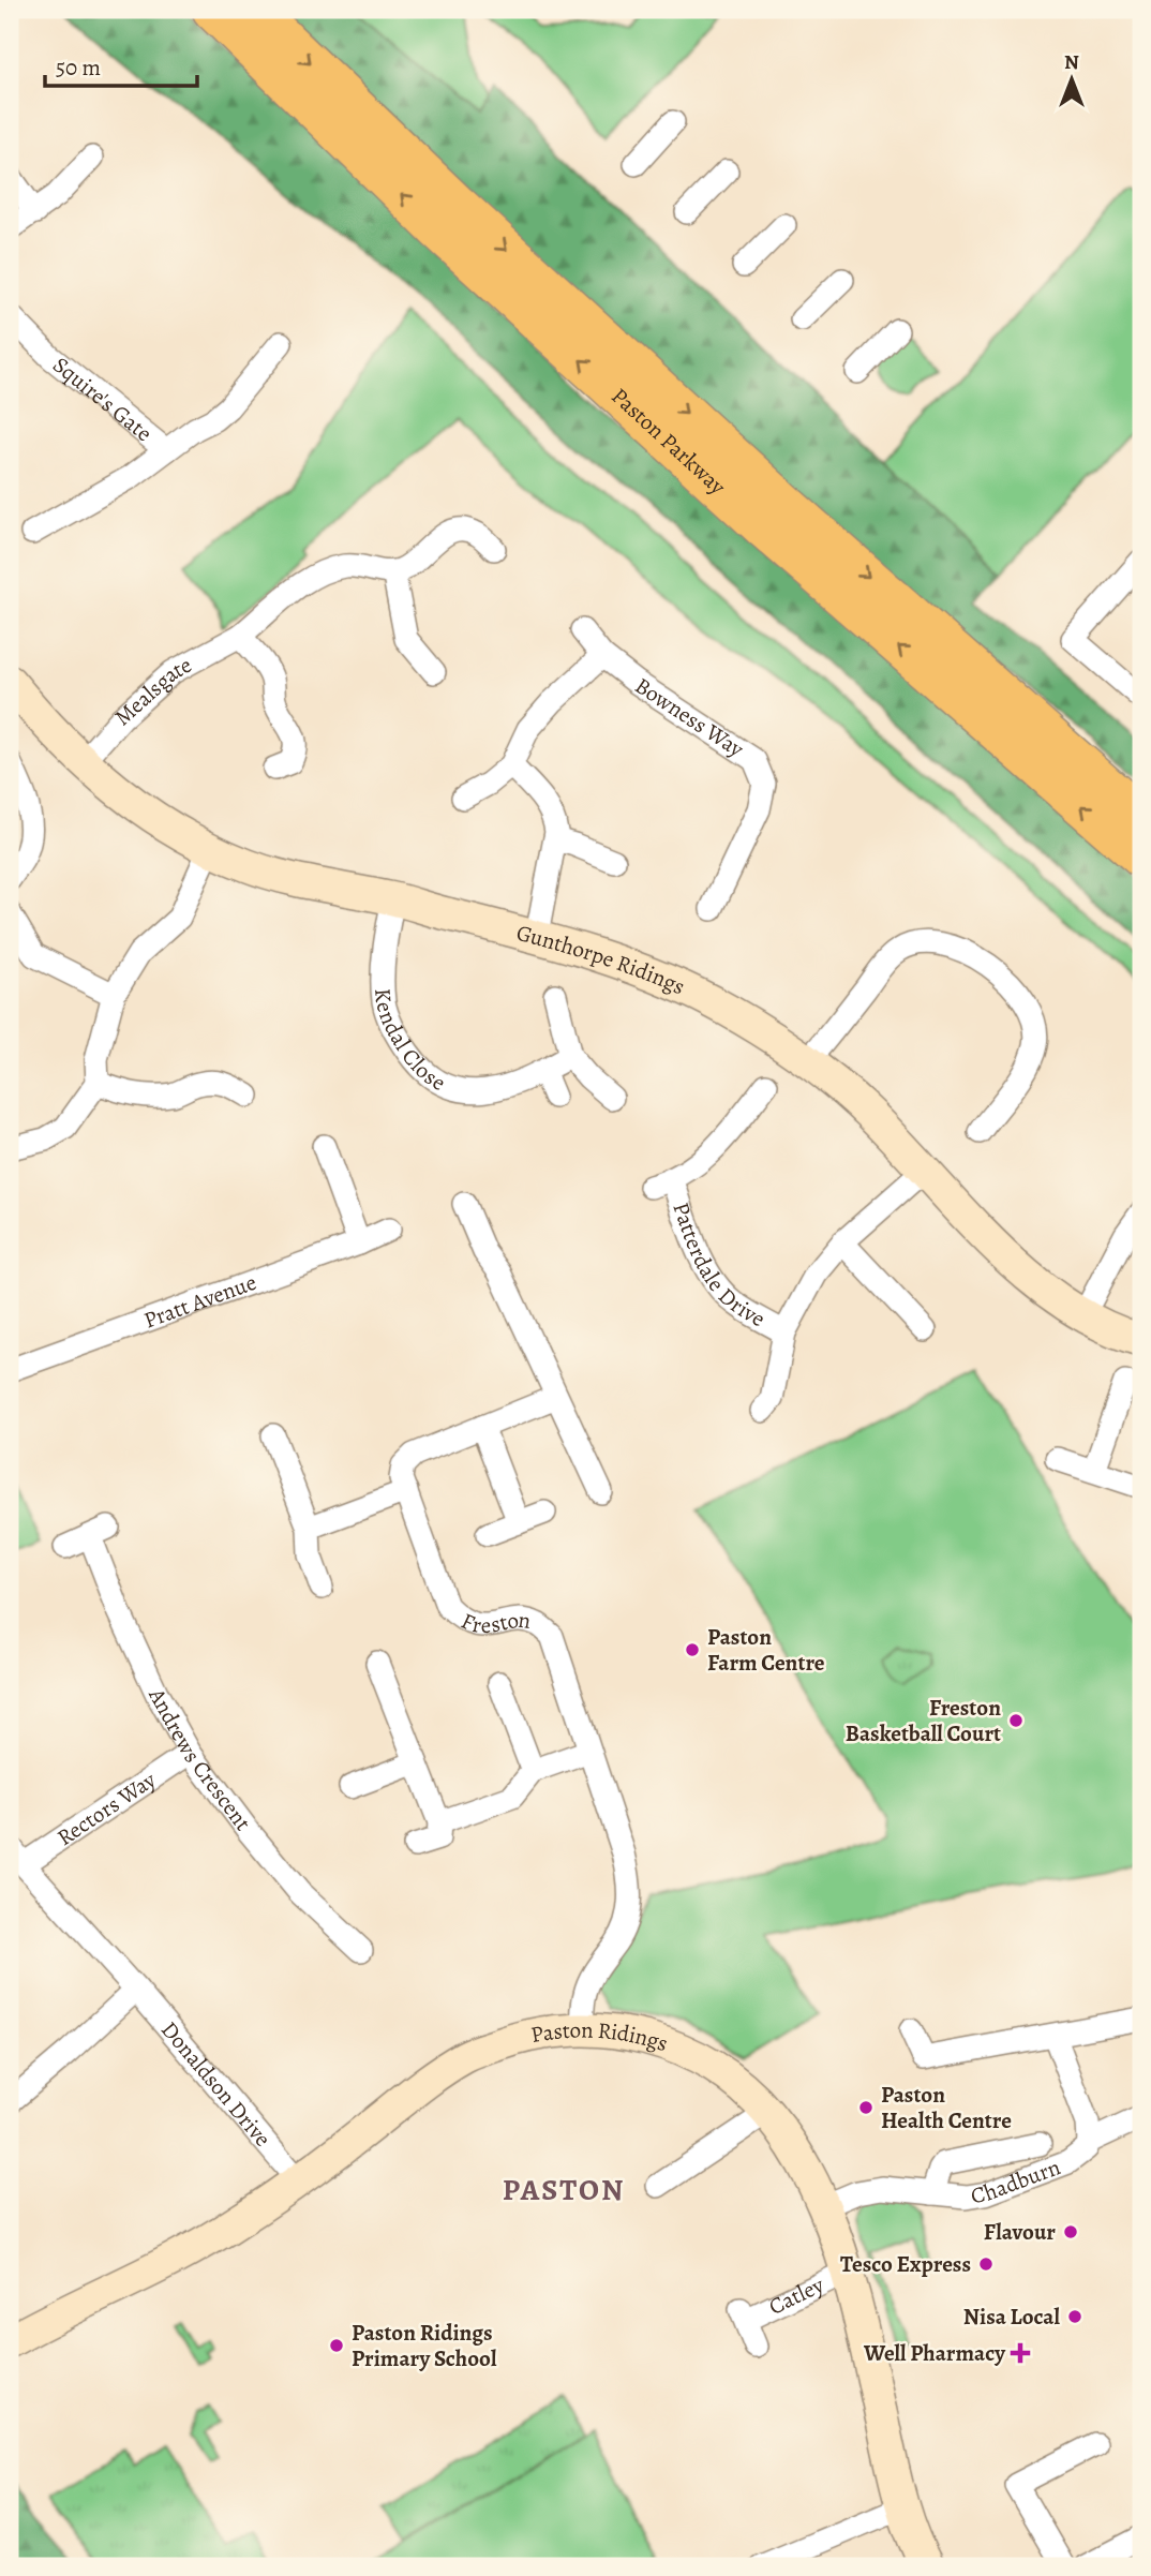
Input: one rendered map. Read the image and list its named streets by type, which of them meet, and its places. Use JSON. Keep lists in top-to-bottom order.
{
  "streets": {
    "highway": ["Paston Parkway"],
    "street": [
      "Squire's Gate",
      "Mealsgate",
      "Bowness Way",
      "Gunthorpe Ridings",
      "Kendal Close",
      "Patterdale Drive",
      "Pratt Avenue",
      "Freston",
      "Andrews Crescent",
      "Rectors Way",
      "Paston Ridings",
      "Donaldson Drive",
      "Chadburn",
      "Catley"
    ]
  },
  "crossings": [
    ["Mealsgate", "Gunthorpe Ridings"],
    ["Gunthorpe Ridings", "Kendal Close"],
    ["Gunthorpe Ridings", "Patterdale Drive"],
    ["Freston", "Paston Ridings"],
    ["Andrews Crescent", "Rectors Way"],
    ["Rectors Way", "Donaldson Drive"],
    ["Paston Ridings", "Donaldson Drive"],
    ["Paston Ridings", "Chadburn"],
    ["Paston Ridings", "Catley"]
  ],
  "districts": ["PASTON"],
  "places": {
    "other": [
      "Paston Farm Centre",
      "Freston Basketball Court",
      "Paston Health Centre",
      "Flavour",
      "Tesco Express",
      "Nisa Local",
      "Paston Ridings Primary School"
    ],
    "health": ["Well Pharmacy"]
  },
  "scale_bar": "50 m",
  "north": "top"
}
